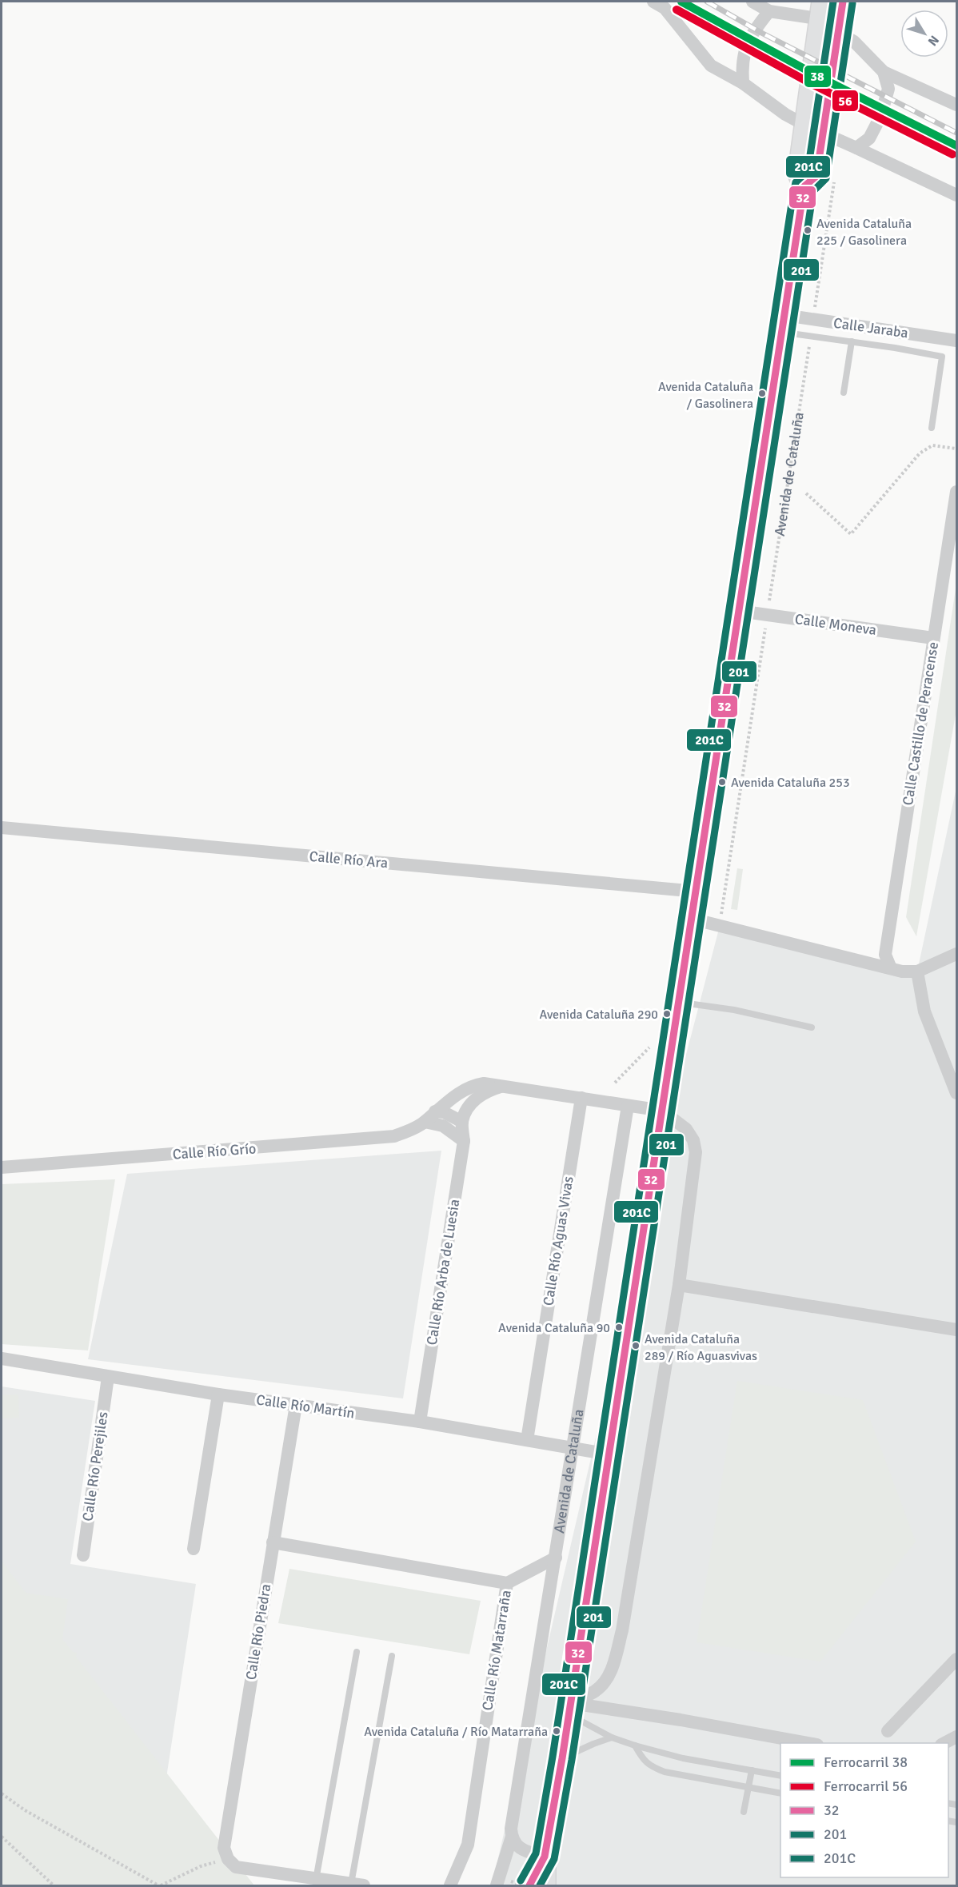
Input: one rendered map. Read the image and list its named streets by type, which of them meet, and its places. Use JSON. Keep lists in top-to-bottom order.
{
  "streets": {
    "main road": ["Avenida de Cataluña"],
    "street": [
      "Calle Jaraba",
      "Calle Moneva",
      "Calle Castillo de Peracense",
      "Calle Río Ara",
      "Calle Río Grío",
      "Calle Río Aguas Vivas",
      "Calle Río Arba de Luesia",
      "Calle Río Martín",
      "Calle Río Perejiles",
      "Calle Río Piedra",
      "Calle Río Matarraña"
    ]
  },
  "crossings": [
    ["Calle Jaraba", "Avenida de Cataluña"],
    ["Avenida de Cataluña", "Calle Moneva"],
    ["Avenida de Cataluña", "Calle Río Ara"],
    ["Avenida de Cataluña", "Calle Río Grío"],
    ["Avenida de Cataluña", "Calle Río Martín"],
    ["Avenida de Cataluña", "Calle Río Matarraña"],
    ["Calle Moneva", "Calle Castillo de Peracense"],
    ["Calle Río Grío", "Calle Río Aguas Vivas"],
    ["Calle Río Aguas Vivas", "Calle Río Martín"],
    ["Calle Río Arba de Luesia", "Calle Río Martín"],
    ["Calle Río Martín", "Calle Río Perejiles"],
    ["Calle Río Martín", "Calle Río Piedra"],
    ["Calle Río Piedra", "Calle Río Matarraña"]
  ],
  "places": [
    "Avenida Cataluña 225 / Gasolinera",
    "Avenida Cataluña / Gasolinera",
    "Avenida Cataluña 253",
    "Avenida Cataluña 290",
    "Avenida Cataluña 90",
    "Avenida Cataluña 289 / Río Aguasvivas",
    "Avenida Cataluña / Río Matarraña"
  ],
  "lines": [
    "rail line 38",
    "transit line 32",
    "transit line 201C",
    "transit line 201",
    "rail line 56"
  ],
  "legend": [
    "Ferrocarril 38",
    "Ferrocarril 56",
    "32",
    "201",
    "201C"
  ],
  "north": "bottom right"
}
